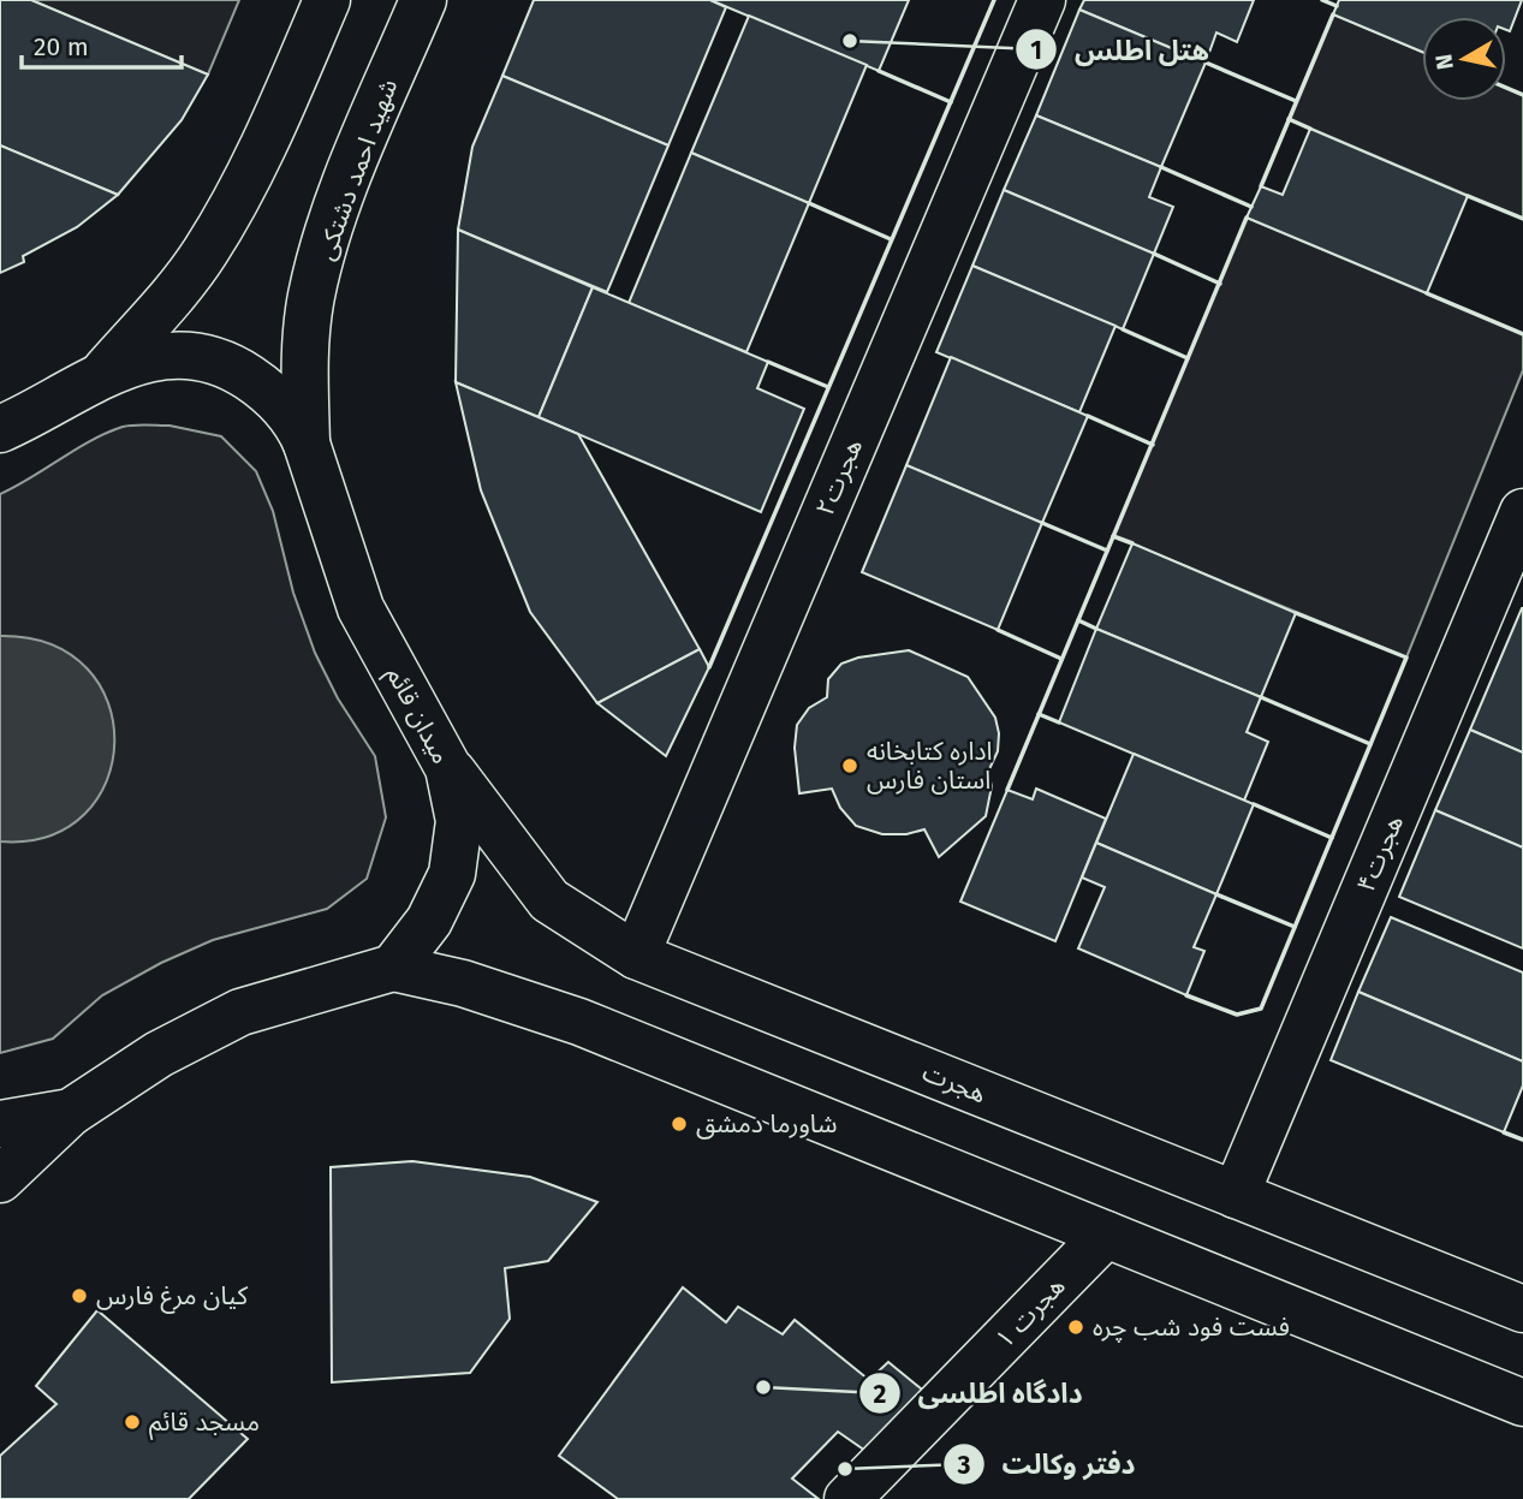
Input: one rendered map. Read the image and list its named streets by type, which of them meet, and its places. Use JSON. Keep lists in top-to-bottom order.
{
  "streets": {
    "main road": [
      "شهید احمد دشتکی",
      "هجرت۲",
      "میدان قائم",
      "هجرت۴",
      "هجرت",
      "هجرت ۱"
    ]
  },
  "crossings": [
    ["شهید احمد دشتکی", "میدان قائم"],
    ["هجرت۲", "هجرت"],
    ["میدان قائم", "هجرت"],
    ["هجرت۴", "هجرت"]
  ],
  "places": [
    "هتل اطلس",
    "اداره کتابخانه استان فارس",
    "شاورما دمشق",
    "کیان مرغ فارس",
    "فست فود شب چره",
    "دادگاه اطلسی",
    "مسجد قائم",
    "دفتر وکالت"
  ],
  "scale_bar": "20 m",
  "north": "left"
}
